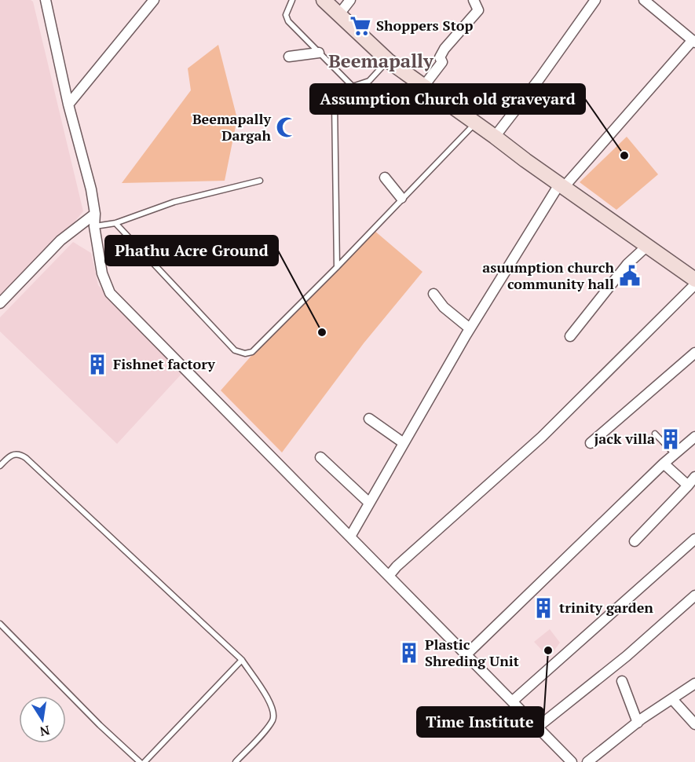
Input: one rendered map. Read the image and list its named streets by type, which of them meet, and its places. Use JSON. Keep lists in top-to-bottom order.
{
  "districts": ["Beemapally"],
  "places": {
    "supermarket": ["Shoppers Stop"],
    "mosque": ["Beemapally Dargah"],
    "other": ["Assumption Church old graveyard", "Phathu Acre Ground", "Time Institute"],
    "public building": ["asuumption church community hall"],
    "building": [
      "Fishnet factory",
      "jack villa",
      "trinity garden",
      "Plastic Shreding Unit"
    ]
  },
  "north": "bottom"
}
